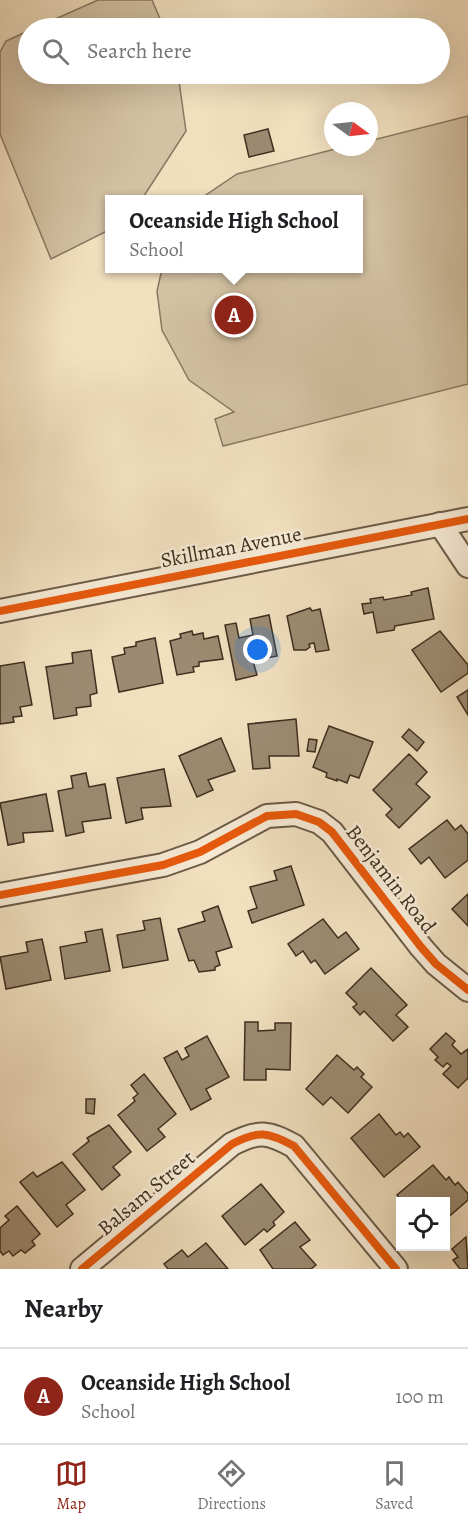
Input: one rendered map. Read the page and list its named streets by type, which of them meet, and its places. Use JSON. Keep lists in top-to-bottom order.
{
  "streets": {
    "street": ["Skillman Avenue", "Benjamin Road", "Balsam Street"]
  },
  "north": "right",
  "page": {
    "search": "Search here",
    "popup": ["Oceanside High School", "School"],
    "pins": "A",
    "heading": "Nearby",
    "list": [
      {
        "mark": "A",
        "name": "Oceanside High School",
        "note": "School",
        "value": "100 m"
      }
    ],
    "nav": ["Map", "Directions", "Saved"]
  }
}
